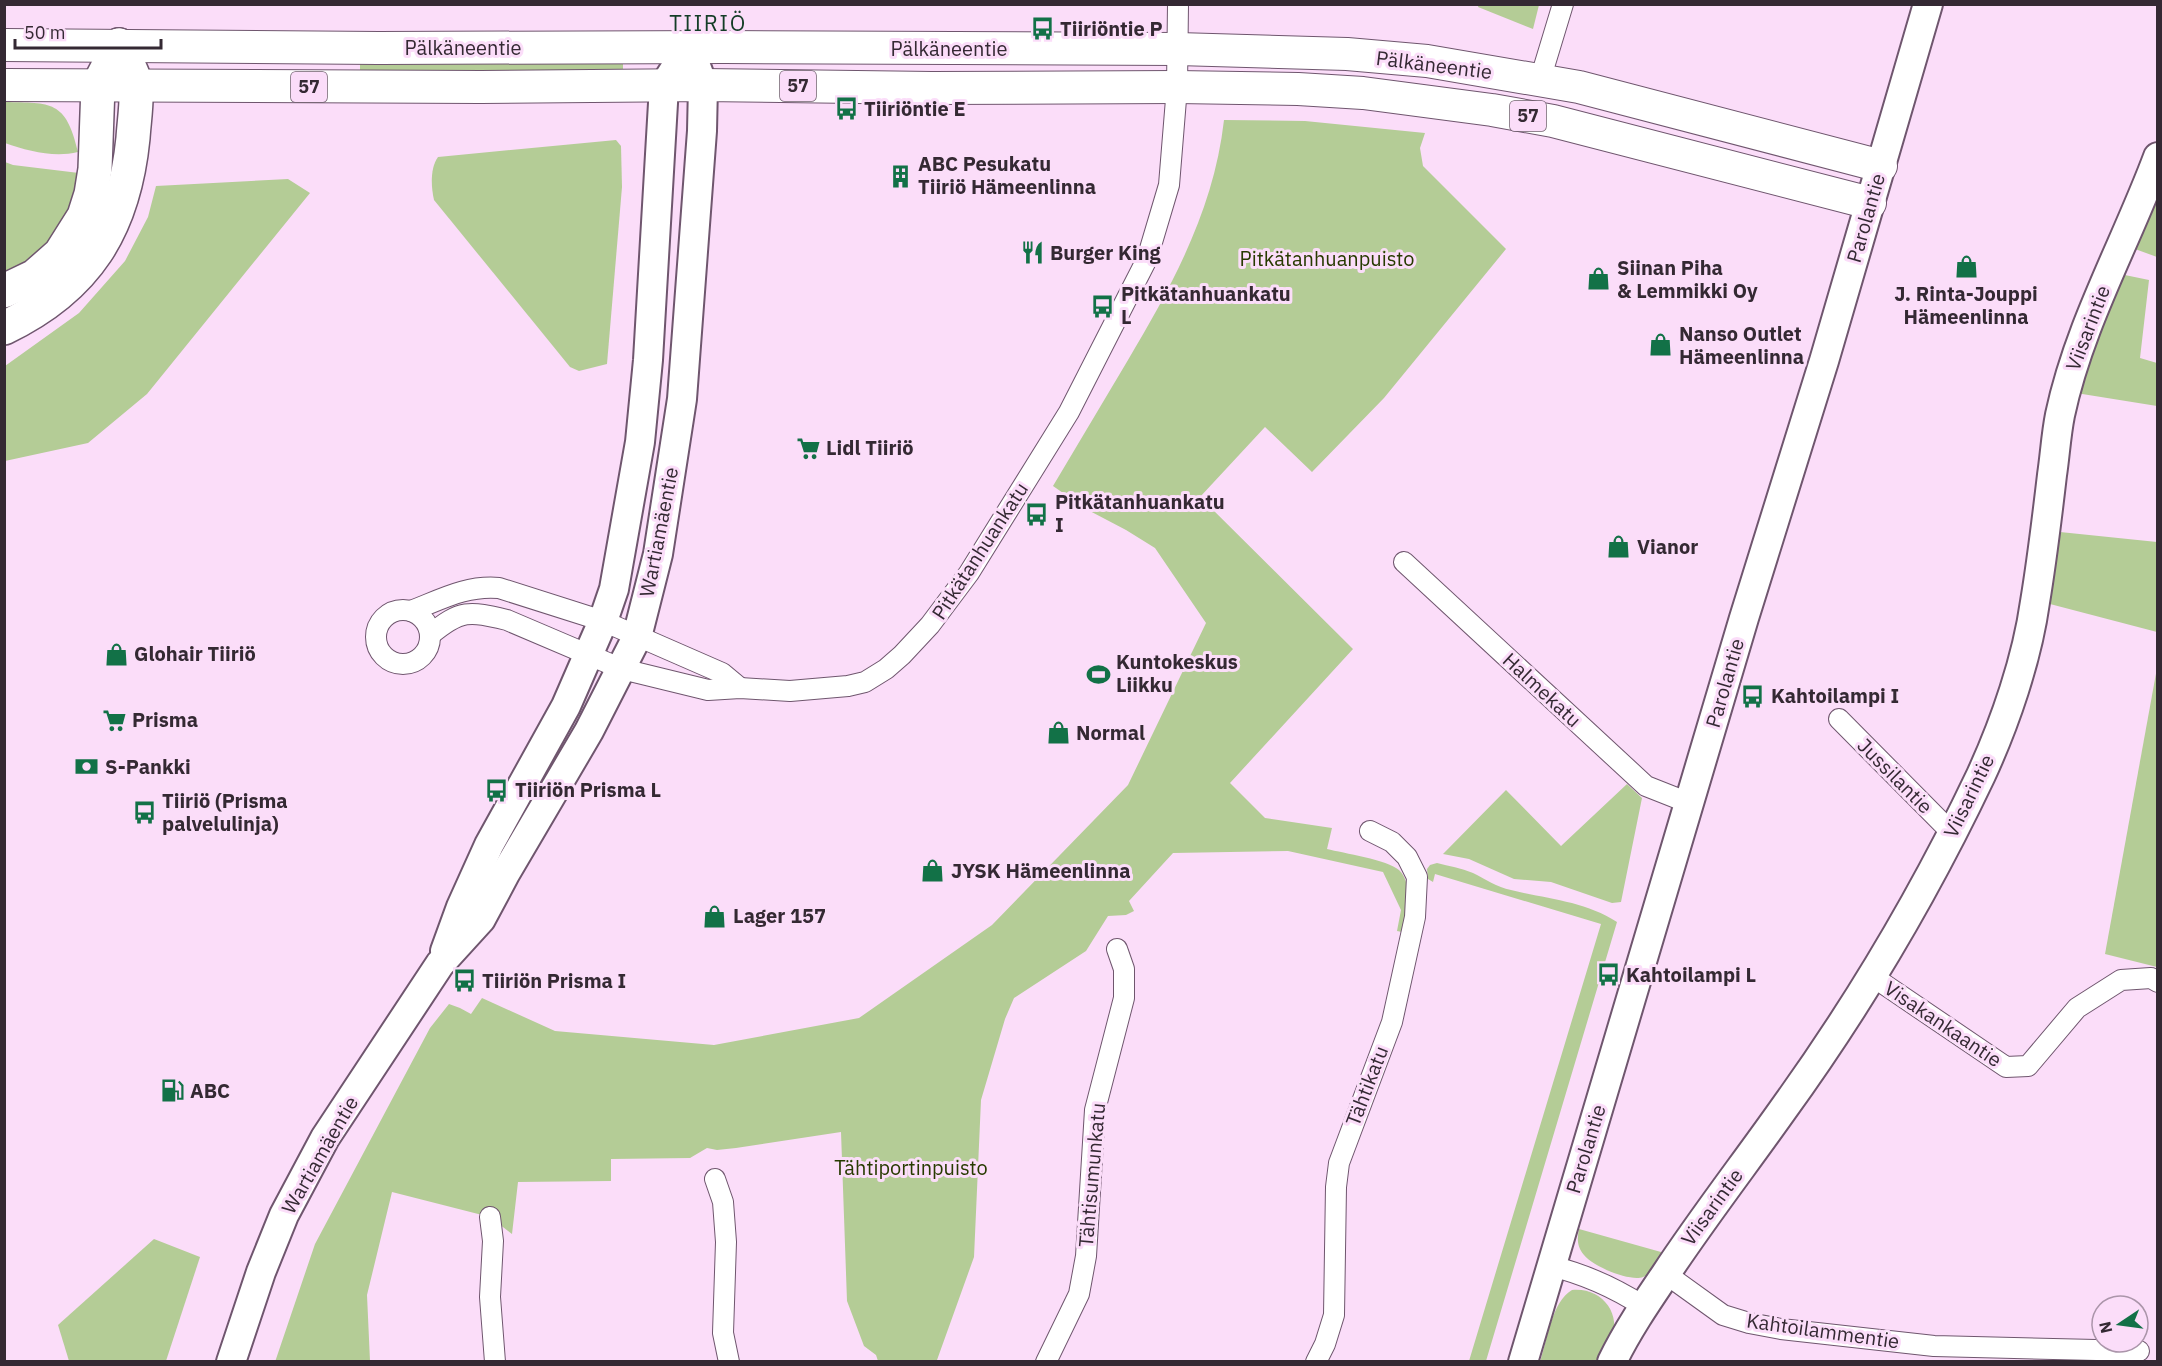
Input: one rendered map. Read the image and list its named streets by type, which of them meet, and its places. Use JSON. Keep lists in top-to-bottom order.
{
  "streets": {
    "main road": [
      "Pälkäneentie",
      "57",
      "Parolantie",
      "Viisarintie",
      "Wartiamäentie"
    ],
    "street": [
      "Pitkätanhuankatu",
      "Halmekatu",
      "Jussilantie",
      "Visakankaantie",
      "Tähtikatu",
      "Tähtisumunkatu",
      "Kahtoilammentie"
    ]
  },
  "crossings": [
    ["Pälkäneentie", "Parolantie"],
    ["Pälkäneentie", "Wartiamäentie"],
    ["Pälkäneentie", "Pitkätanhuankatu"],
    ["Parolantie", "Halmekatu"],
    ["Viisarintie", "Jussilantie"],
    ["Viisarintie", "Visakankaantie"],
    ["Viisarintie", "Kahtoilammentie"],
    ["Wartiamäentie", "Pitkätanhuankatu"]
  ],
  "districts": ["TIIRIÖ"],
  "parks": ["Pitkätanhuanpuisto", "Tähtiportinpuisto"],
  "places": {
    "bus stop": [
      "Tiiriöntie P",
      "Tiiriöntie E",
      "Pitkätanhuankatu L",
      "Pitkätanhuankatu I",
      "Kahtoilampi I",
      "Tiiriön Prisma L",
      "Tiiriö (Prisma palvelulinja)",
      "Kahtoilampi L",
      "Tiiriön Prisma I"
    ],
    "building": ["ABC Pesukatu Tiiriö Hämeenlinna"],
    "restaurant": ["Burger King"],
    "shop": [
      "J. Rinta-Jouppi Hämeenlinna",
      "Siinan Piha & Lemmikki Oy",
      "Nanso Outlet Hämeenlinna",
      "Vianor",
      "Glohair Tiiriö",
      "Normal",
      "JYSK Hämeenlinna",
      "Lager 157"
    ],
    "supermarket": ["Lidl Tiiriö", "Prisma"],
    "sports": ["Kuntokeskus Liikku"],
    "bank": ["S-Pankki"],
    "fuel station": ["ABC"]
  },
  "scale_bar": "50 m",
  "north": "left"
}
